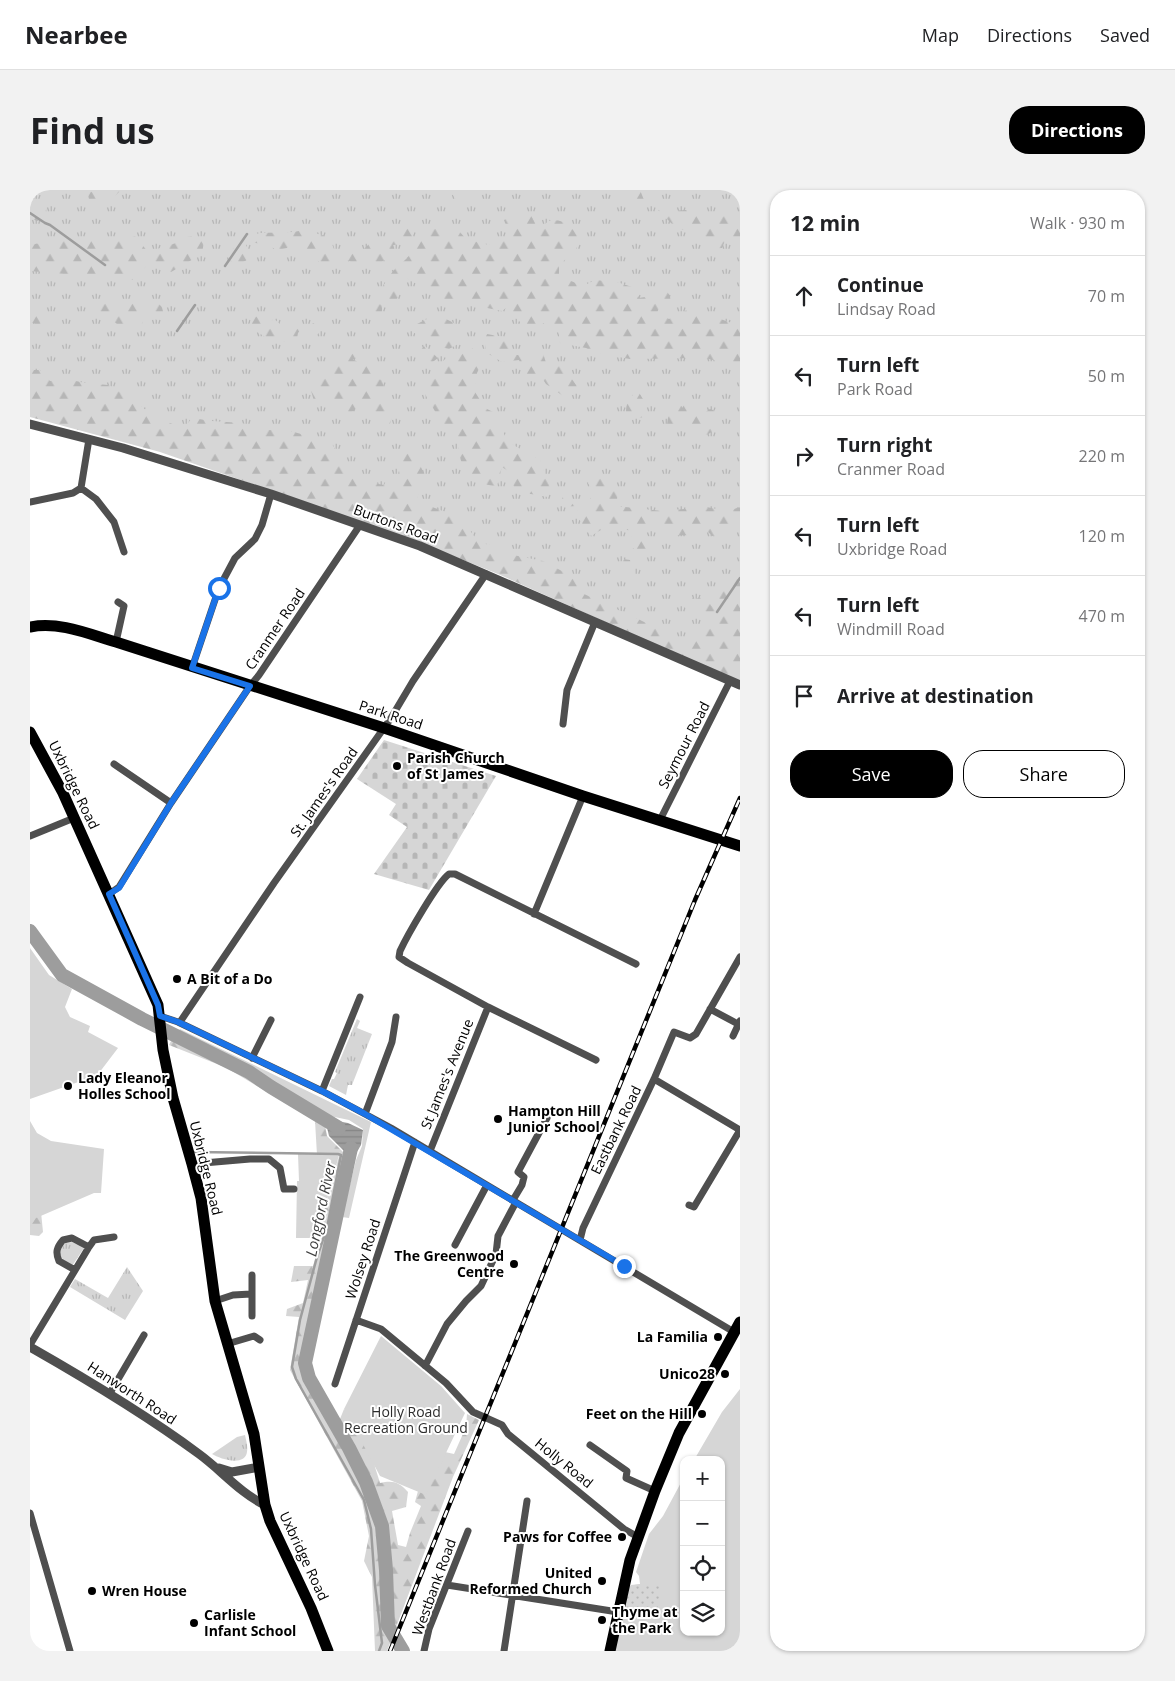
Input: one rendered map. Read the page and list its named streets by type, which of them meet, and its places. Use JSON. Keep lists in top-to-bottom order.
{
  "streets": {
    "main road": ["Park Road", "Uxbridge Road"],
    "street": [
      "Burtons Road",
      "Cranmer Road",
      "Seymour Road",
      "St. James's Road",
      "St James's Avenue",
      "Eastbank Road",
      "Wolsey Road",
      "Hanworth Road",
      "Holly Road",
      "Westbank Road"
    ]
  },
  "crossings": [
    ["Burtons Road", "Cranmer Road"],
    ["Burtons Road", "Seymour Road"],
    ["Burtons Road", "St. James's Road"],
    ["Cranmer Road", "Park Road"],
    ["Cranmer Road", "Uxbridge Road"],
    ["Park Road", "Seymour Road"],
    ["Park Road", "St. James's Road"],
    ["Uxbridge Road", "Hanworth Road"]
  ],
  "water": ["Longford River"],
  "parks": ["Holly Road Recreation Ground"],
  "places": [
    "Parish Church of St James",
    "A Bit of a Do",
    "Lady Eleanor Holles School",
    "Hampton Hill Junior School",
    "The Greenwood Centre",
    "La Familia",
    "Unico28",
    "Feet on the Hill",
    "Paws for Coffee",
    "United Reformed Church",
    "Wren House",
    "Thyme at the Park",
    "Carlisle Infant School"
  ],
  "page": {
    "header": "Nearbee",
    "nav": ["Map", "Directions", "Saved"],
    "buttons": [
      "Directions",
      ["Save", "Share"]
    ],
    "title": "Find us",
    "heading": ["12 min", "Walk · 930 m"],
    "list": [
      ["Continue", "Lindsay Road", "70 m"],
      ["Turn left", "Park Road", "50 m"],
      ["Turn right", "Cranmer Road", "220 m"],
      ["Turn left", "Uxbridge Road", "120 m"],
      ["Turn left", "Windmill Road", "470 m"],
      "Arrive at destination"
    ],
    "map_buttons": ["+", "−"]
  }
}
